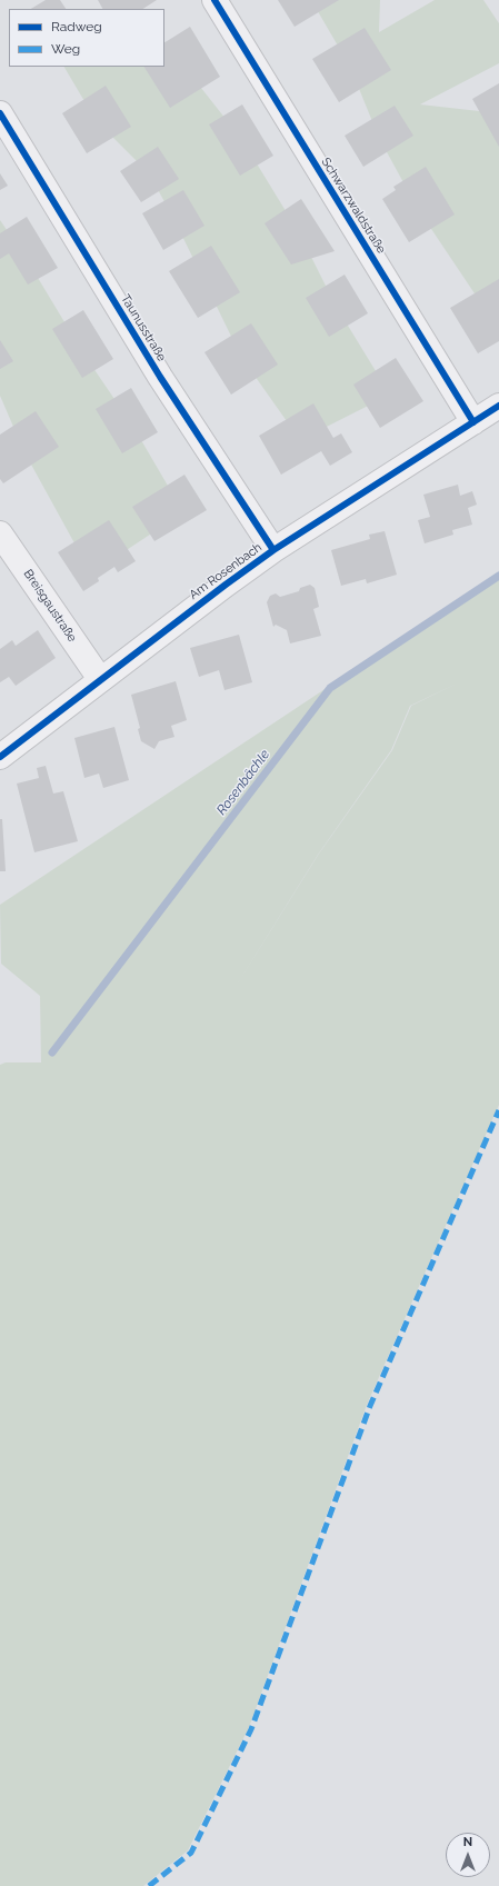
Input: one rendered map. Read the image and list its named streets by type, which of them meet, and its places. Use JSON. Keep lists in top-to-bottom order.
{
  "streets": {
    "street": [
      "Schwarzwaldstraße",
      "Taunusstraße",
      "Am Rosenbach",
      "Breisgaustraße"
    ]
  },
  "crossings": [
    ["Schwarzwaldstraße", "Am Rosenbach"],
    ["Taunusstraße", "Am Rosenbach"],
    ["Am Rosenbach", "Breisgaustraße"]
  ],
  "water": ["Rosenbächle"],
  "legend": ["Radweg", "Weg"],
  "north": "top"
}
